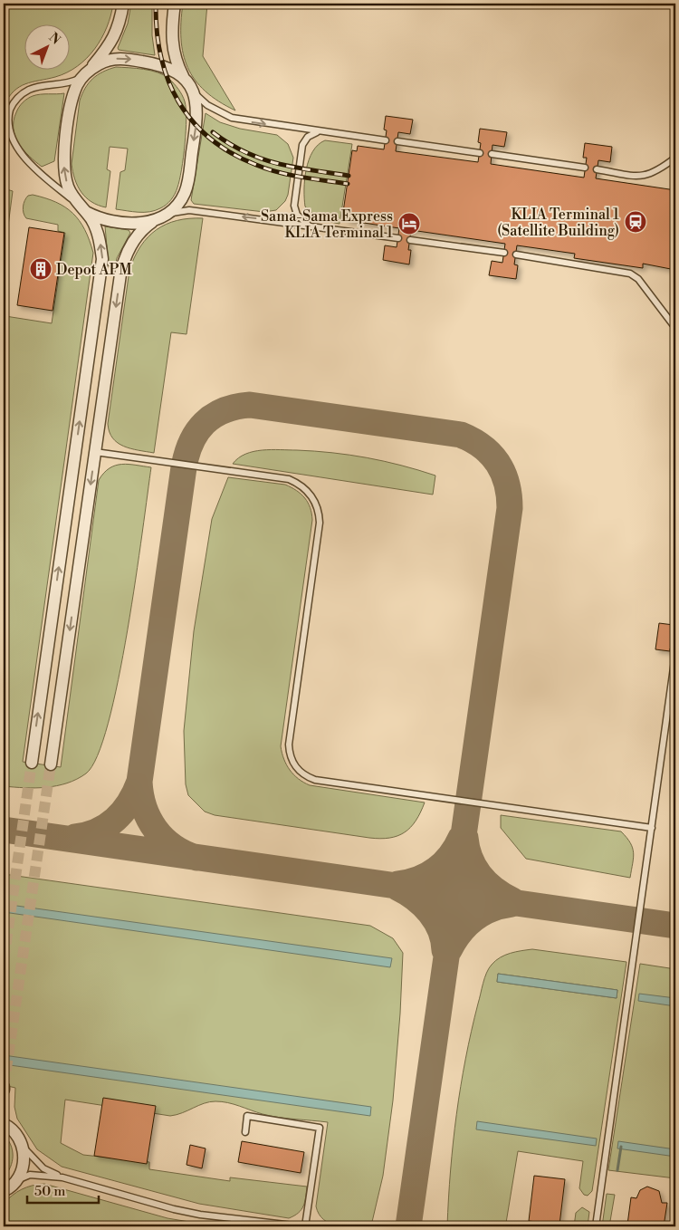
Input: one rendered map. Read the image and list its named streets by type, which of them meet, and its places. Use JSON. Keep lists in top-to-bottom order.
{
  "places": {
    "station": ["KLIA Terminal 1 (Satellite Building)"],
    "hotel": ["Sama-Sama Express KLIA Terminal 1"],
    "building": ["Depot APM"]
  },
  "scale_bar": "50 m",
  "north": "top right"
}
